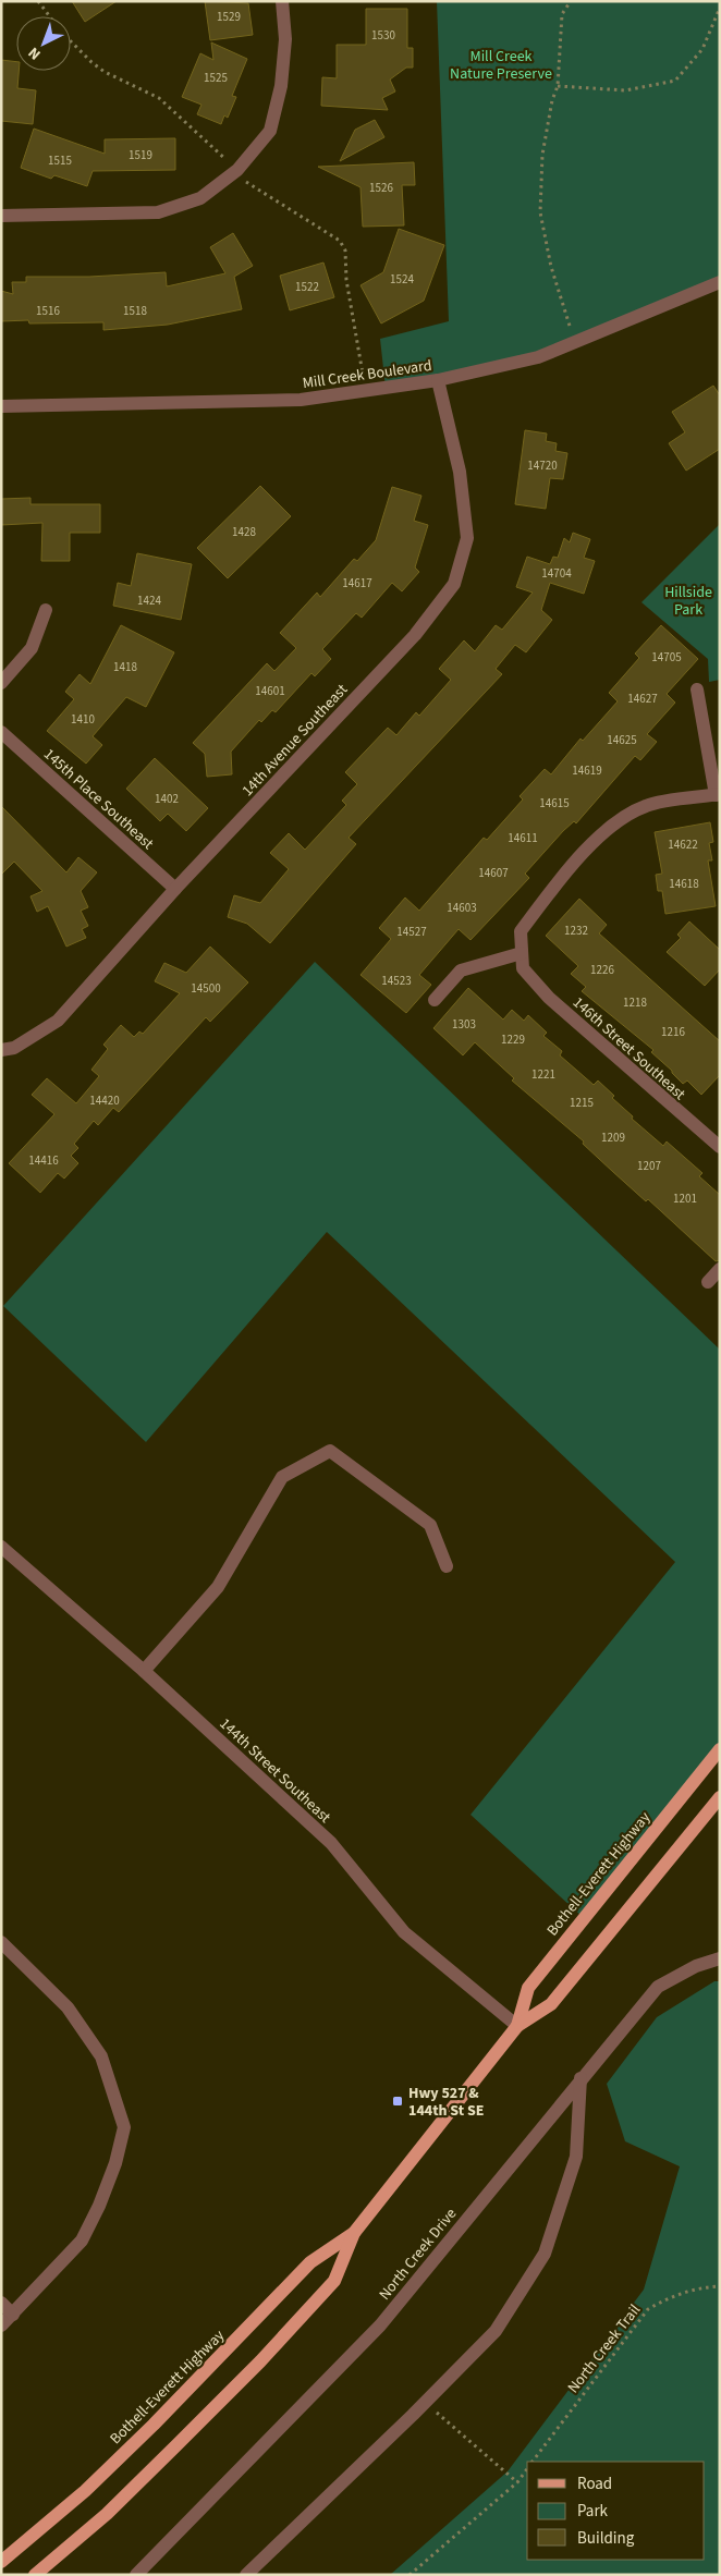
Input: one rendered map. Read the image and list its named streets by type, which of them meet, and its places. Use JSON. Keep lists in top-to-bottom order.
{
  "streets": {
    "main road": ["Bothell-Everett Highway"],
    "street": [
      "Mill Creek Boulevard",
      "14th Avenue Southeast",
      "145th Place Southeast",
      "146th Street Southeast",
      "144th Street Southeast",
      "North Creek Drive"
    ],
    "path": ["North Creek Trail"]
  },
  "crossings": [
    ["Mill Creek Boulevard", "14th Avenue Southeast"],
    ["14th Avenue Southeast", "145th Place Southeast"],
    ["144th Street Southeast", "Bothell-Everett Highway"]
  ],
  "parks": ["Mill Creek Nature Preserve", "Hillside Park"],
  "places": {
    "transit": ["Hwy 527 & 144th St SE"]
  },
  "house_numbers": [
    "1529",
    "1530",
    "1525",
    "1519",
    "1515",
    "1526",
    "1524",
    "1522",
    "1516",
    "1518",
    "14720",
    "1428",
    "14704",
    "14617",
    "1424",
    "14705",
    "1418",
    "14601",
    "14627",
    "1410",
    "14625",
    "14619",
    "1402",
    "14615",
    "14611",
    "14622",
    "14607",
    "14618",
    "14603",
    "1232",
    "14527",
    "1226",
    "14523",
    "14500",
    "1218",
    "1303",
    "1216",
    "1229",
    "1221",
    "14420",
    "1215",
    "1209",
    "14416",
    "1207",
    "1201"
  ],
  "legend": ["Road", "Park", "Building"],
  "north": "bottom left"
}
